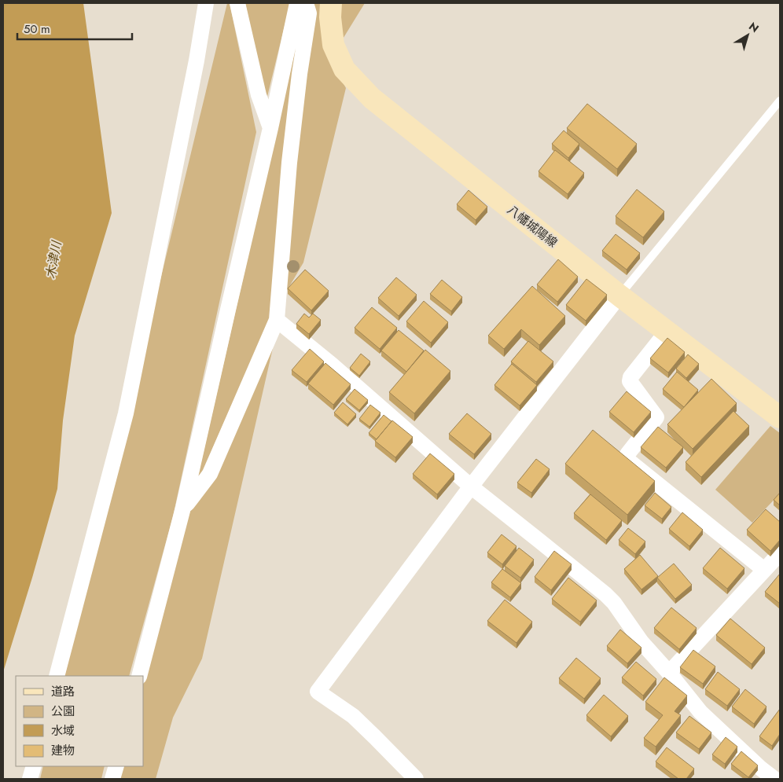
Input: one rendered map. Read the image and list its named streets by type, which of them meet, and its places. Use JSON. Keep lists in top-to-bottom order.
{
  "streets": {
    "main road": ["八幡城陽線"]
  },
  "water": ["木津川"],
  "legend": [
    "道路",
    "公園",
    "水域",
    "建物"
  ],
  "scale_bar": "50 m",
  "north": "top right"
}
